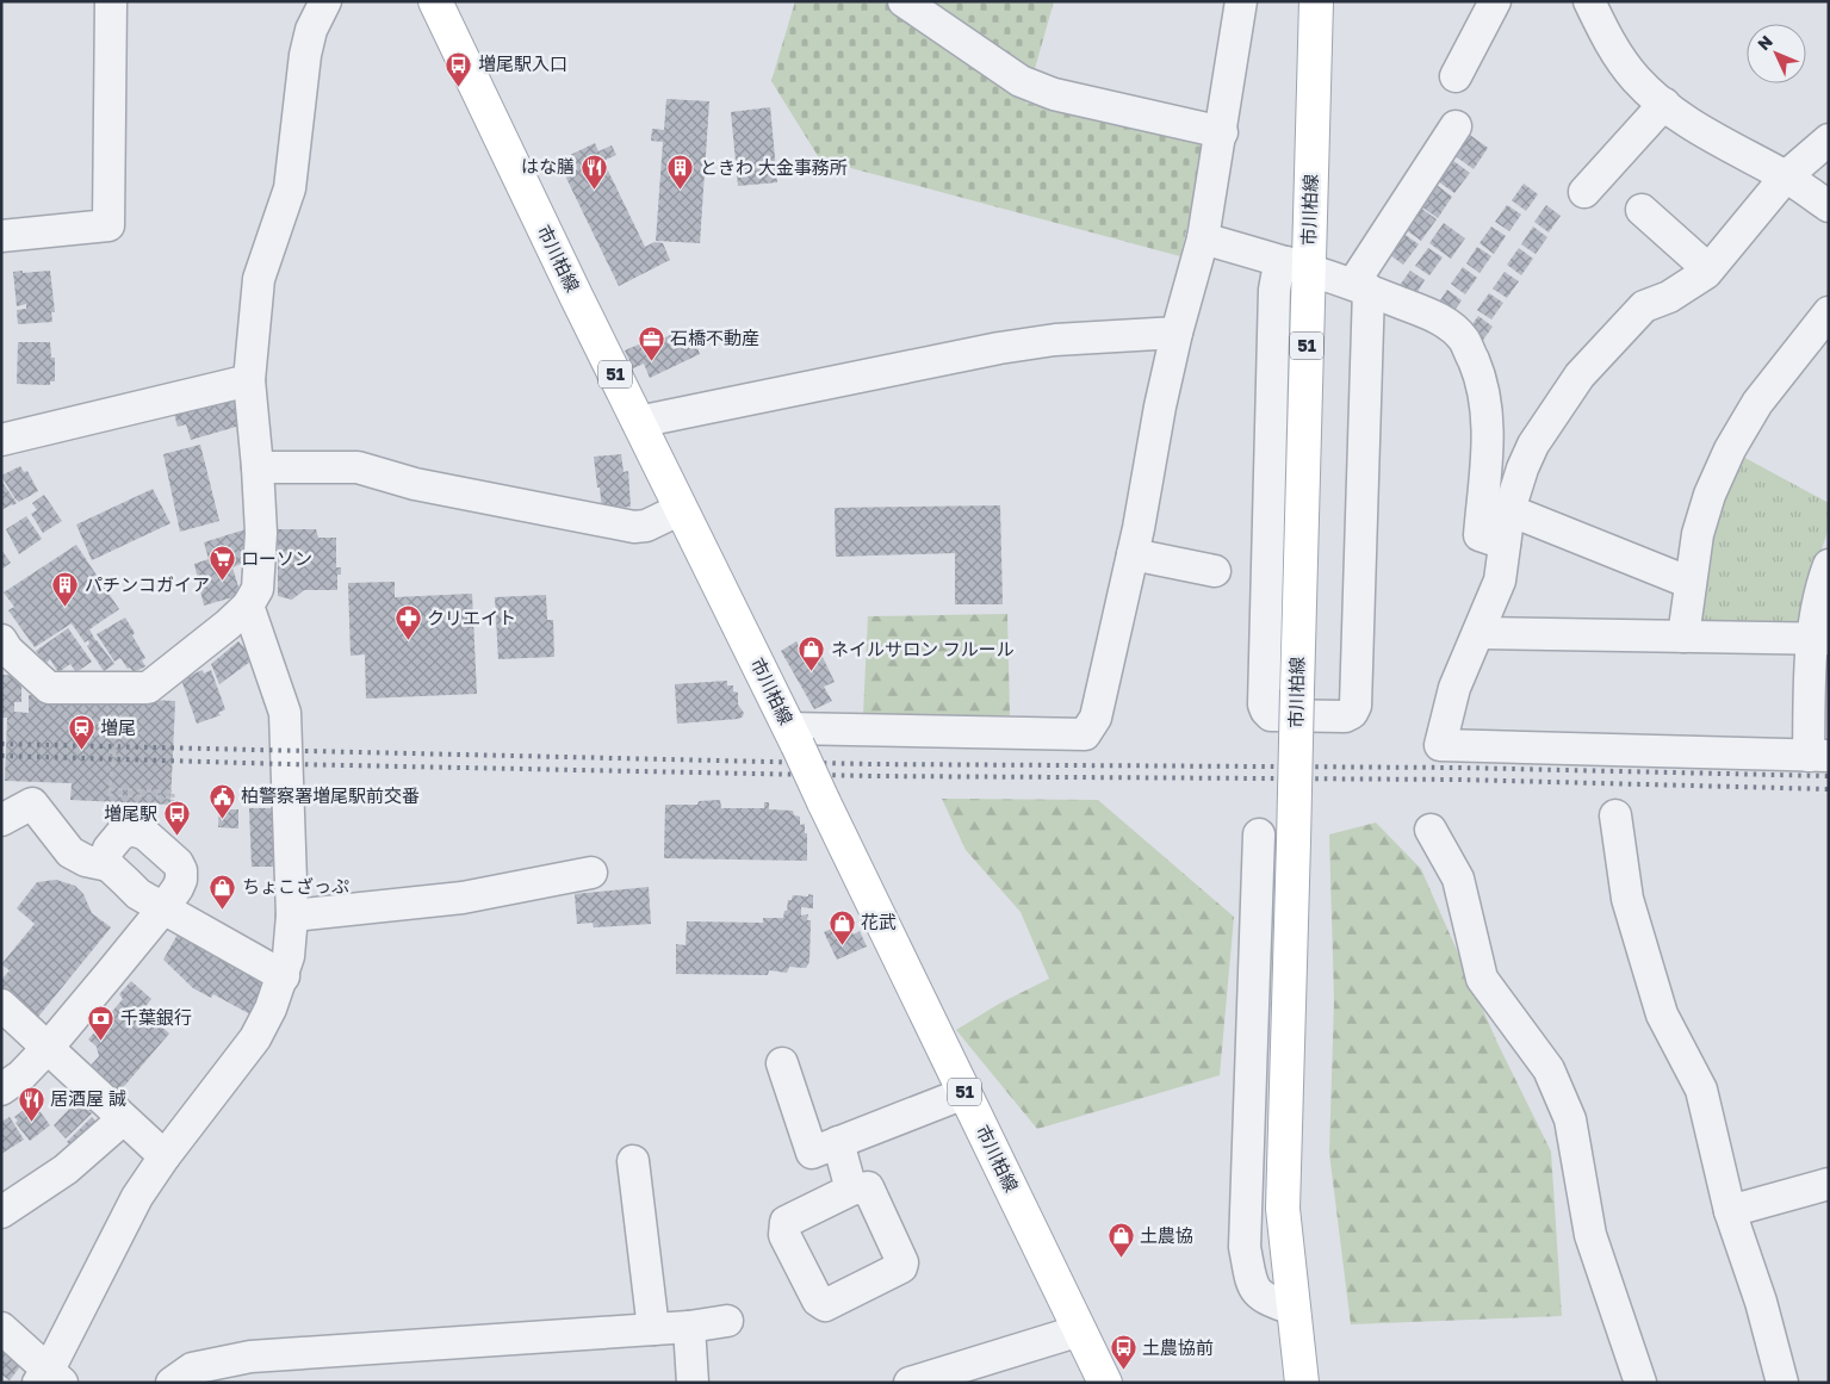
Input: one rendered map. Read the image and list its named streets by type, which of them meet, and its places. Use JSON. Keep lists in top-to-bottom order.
{
  "streets": {
    "main road": ["市川柏線", "51"]
  },
  "places": {
    "bus stop": ["増尾駅入口", "増尾駅", "土農協前"],
    "restaurant": ["はな膳", "居酒屋 誠"],
    "building": ["ときわ 大金事務所", "パチンコガイア"],
    "office": ["石橋不動産"],
    "supermarket": ["ローソン"],
    "pharmacy": ["クリエイト"],
    "shop": [
      "ネイルサロン フルール",
      "ちょこざっぷ",
      "花武",
      "土農協"
    ],
    "station": ["増尾"],
    "public building": ["柏警察署増尾駅前交番"],
    "bank": ["千葉銀行"]
  },
  "north": "top left"
}
